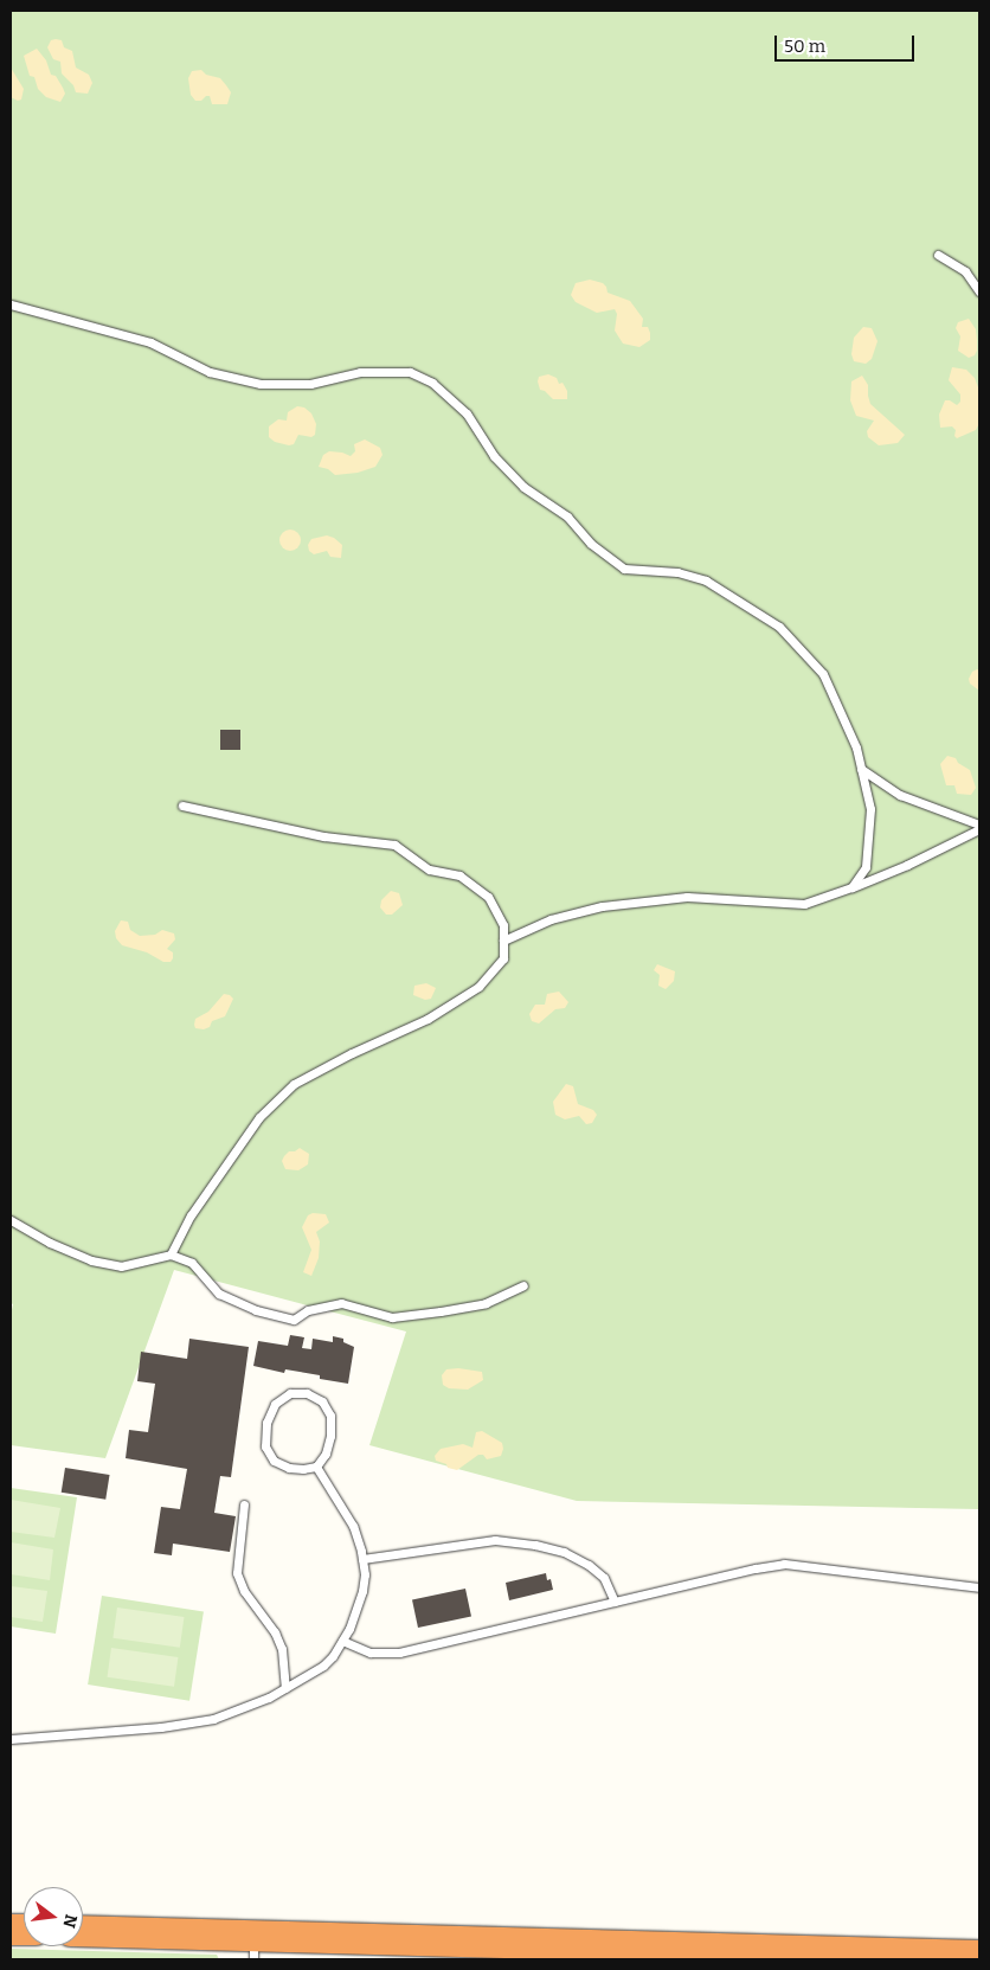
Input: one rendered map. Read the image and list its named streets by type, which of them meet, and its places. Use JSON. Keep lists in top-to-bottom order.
{
  "scale_bar": "50 m",
  "north": "right"
}
